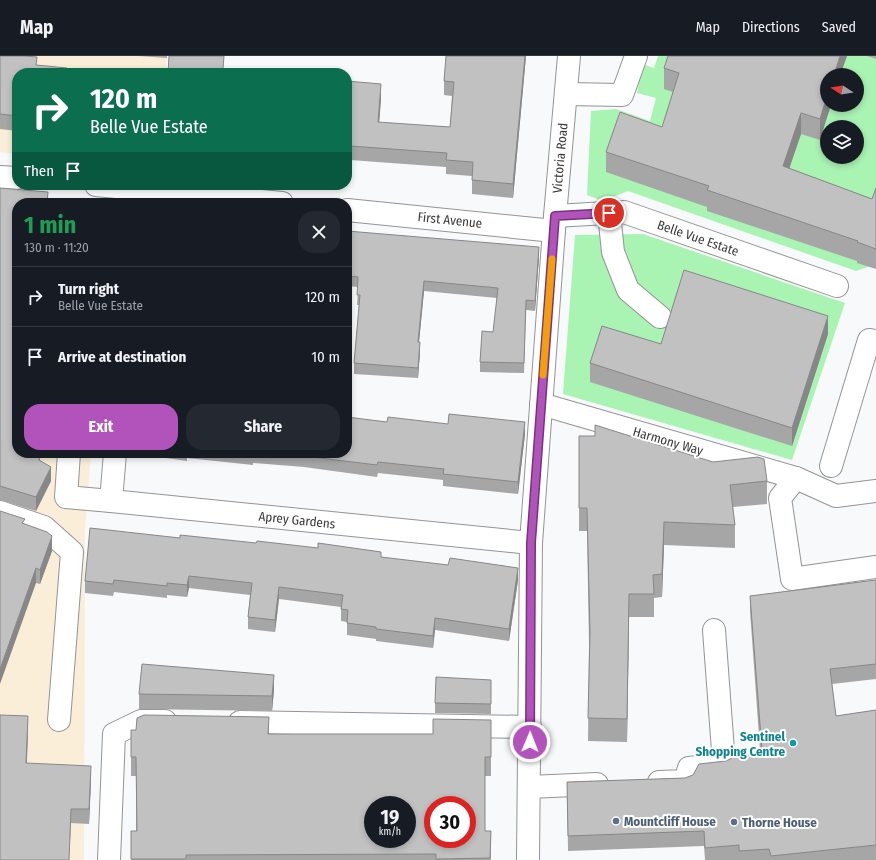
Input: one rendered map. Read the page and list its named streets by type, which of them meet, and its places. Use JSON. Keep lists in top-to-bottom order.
{
  "streets": {
    "street": [
      "Victoria Road",
      "First Avenue",
      "Belle Vue Estate",
      "Harmony Way",
      "Aprey Gardens"
    ]
  },
  "crossings": [
    ["Victoria Road", "First Avenue"],
    ["Victoria Road", "Belle Vue Estate"],
    ["Victoria Road", "Harmony Way"],
    ["Victoria Road", "Aprey Gardens"],
    ["First Avenue", "Belle Vue Estate"]
  ],
  "places": ["Sentinel Shopping Centre", "Mountcliff House", "Thorne House"],
  "north": "left",
  "page": {
    "header": "Map",
    "nav": ["Map", "Directions", "Saved"],
    "turn": ["120 m", "Belle Vue Estate"],
    "then": "Then",
    "heading": ["1 min", "130 m · 11:20"],
    "list": [
      {
        "name": "Turn right",
        "note": "Belle Vue Estate",
        "value": "120 m"
      },
      {
        "name": "Arrive at destination",
        "value": "10 m"
      }
    ],
    "buttons": ["Exit", "Share"],
    "speed": "19 km/h",
    "limit": "30"
  }
}
